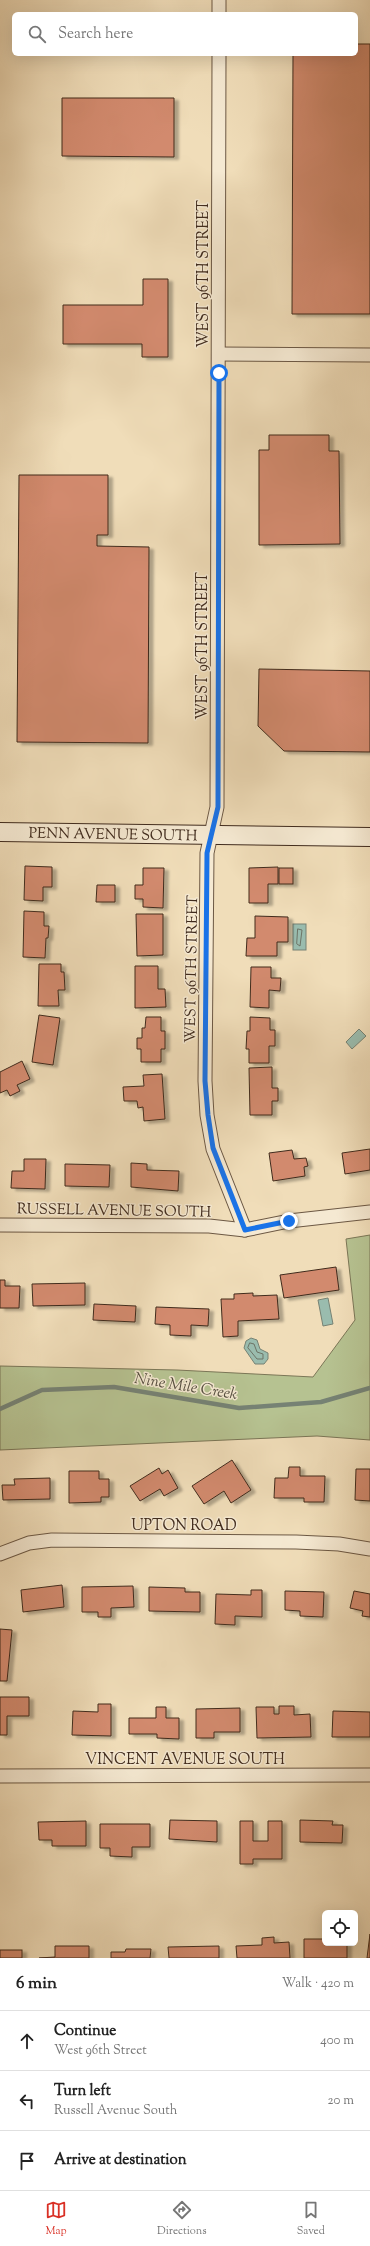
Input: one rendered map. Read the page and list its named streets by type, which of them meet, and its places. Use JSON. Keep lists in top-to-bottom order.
{
  "streets": {
    "main road": ["PENN AVENUE SOUTH"],
    "street": [
      "WEST 96TH STREET",
      "RUSSELL AVENUE SOUTH",
      "UPTON ROAD",
      "VINCENT AVENUE SOUTH"
    ]
  },
  "crossings": [
    ["WEST 96TH STREET", "PENN AVENUE SOUTH"],
    ["WEST 96TH STREET", "RUSSELL AVENUE SOUTH"]
  ],
  "water": ["Nine Mile Creek"],
  "page": {
    "search": "Search here",
    "heading": ["6 min", "Walk · 420 m"],
    "list": [
      ["Continue", "West 96th Street", "400 m"],
      ["Turn left", "Russell Avenue South", "20 m"],
      "Arrive at destination"
    ],
    "nav": ["Map", "Directions", "Saved"]
  }
}
